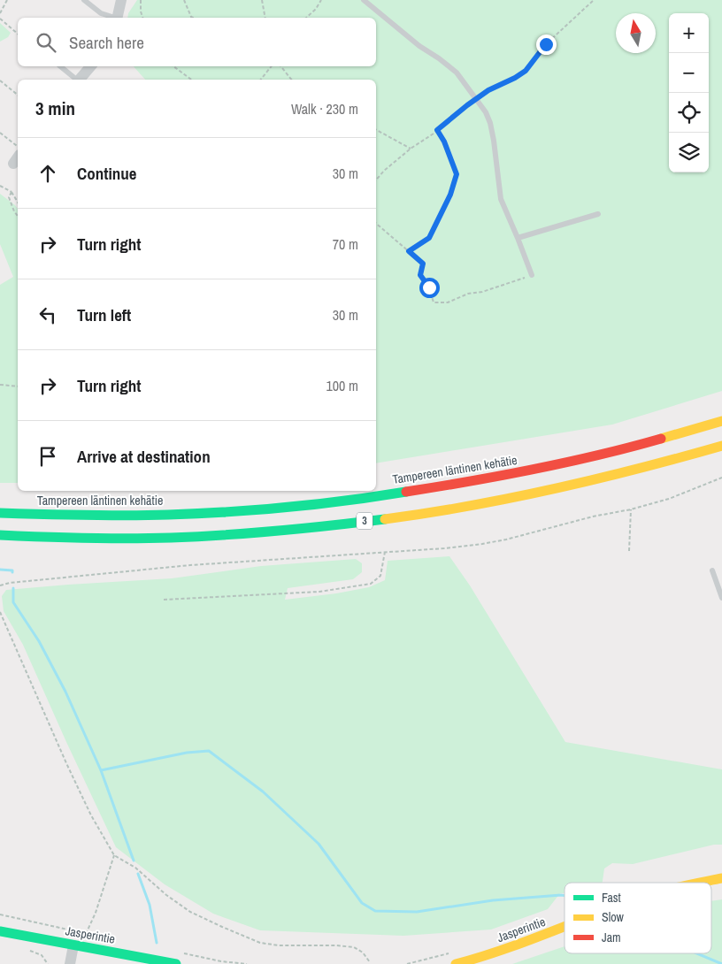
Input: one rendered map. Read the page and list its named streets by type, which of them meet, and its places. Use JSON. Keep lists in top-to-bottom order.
{
  "streets": {
    "main road": ["Tampereen läntinen kehätie", "3", "Jasperintie"]
  },
  "legend": ["Fast", "Slow", "Jam"],
  "north": "top",
  "page": {
    "map_buttons": ["+", "−"],
    "search": "Search here",
    "heading": ["3 min", "Walk · 230 m"],
    "list": [
      ["Continue", "30 m"],
      ["Turn right", "70 m"],
      ["Turn left", "30 m"],
      ["Turn right", "100 m"],
      "Arrive at destination"
    ]
  }
}
